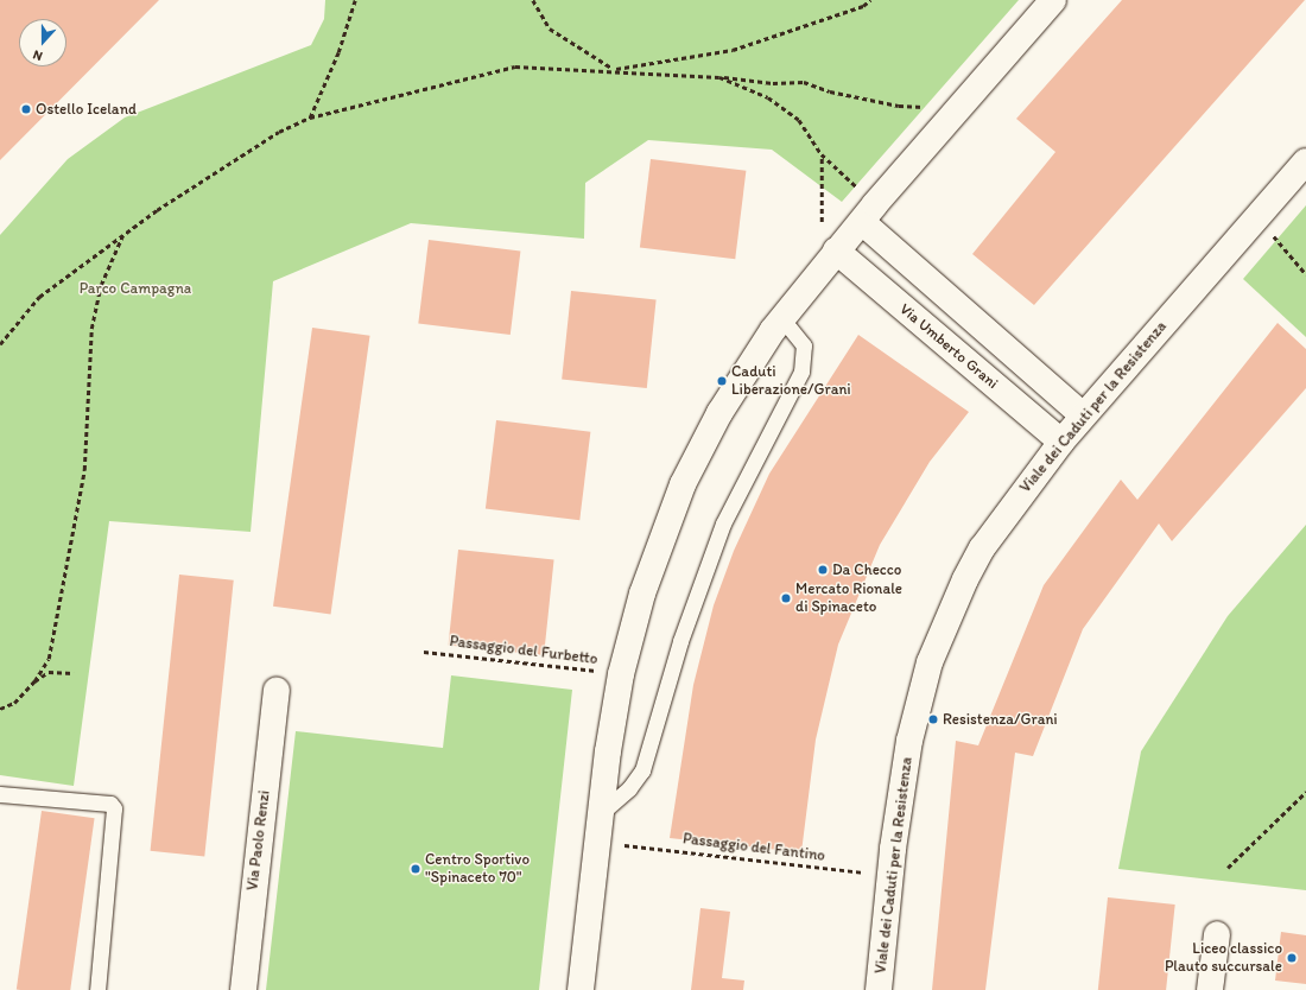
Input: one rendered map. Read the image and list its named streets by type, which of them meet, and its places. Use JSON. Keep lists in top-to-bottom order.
{
  "streets": {
    "street": ["Via Umberto Grani", "Viale dei Caduti per la Resistenza", "Via Paolo Renzi"],
    "path": ["Passaggio del Furbetto", "Passaggio del Fantino"]
  },
  "crossings": [
    ["Via Umberto Grani", "Viale dei Caduti per la Resistenza"],
    ["Viale dei Caduti per la Resistenza", "Passaggio del Fantino"]
  ],
  "parks": ["Parco Campagna"],
  "places": [
    "Ostello Iceland",
    "Caduti Liberazione/Grani",
    "Da Checco",
    "Mercato Rionale di Spinaceto",
    "Resistenza/Grani",
    "Centro Sportivo \"Spinaceto 70\"",
    "Liceo classico Plauto succursale"
  ],
  "north": "bottom"
}
